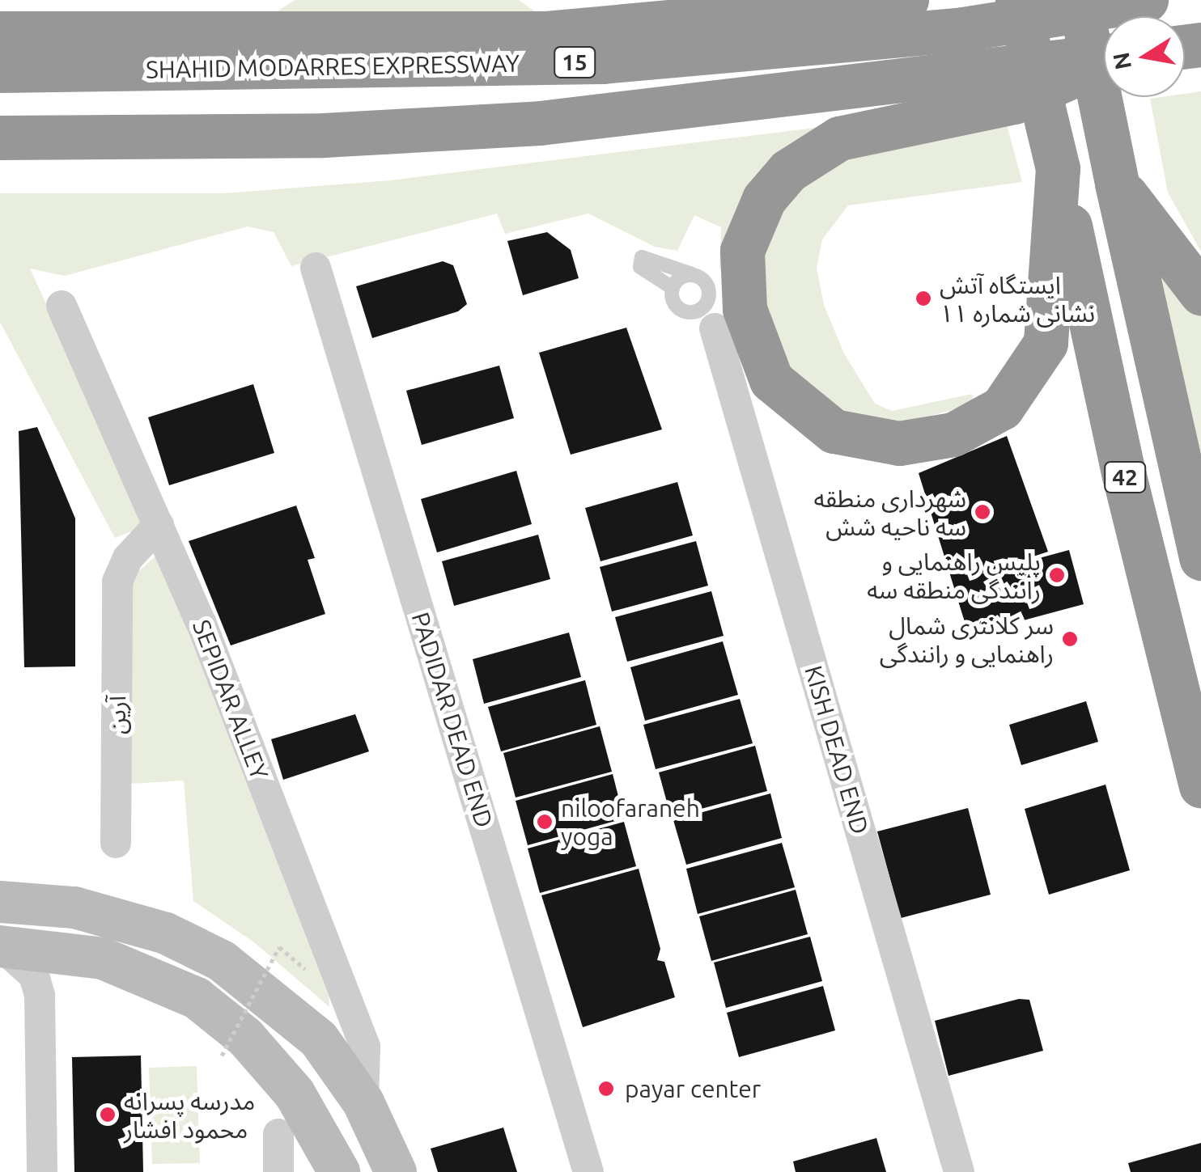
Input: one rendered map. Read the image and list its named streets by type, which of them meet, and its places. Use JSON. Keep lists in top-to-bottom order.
{
  "streets": {
    "highway": ["15", "SHAHID MODARRES EXPRESSWAY", "42"],
    "street": [
      "SEPIDAR ALLEY",
      "آرین",
      "PADIDAR DEAD END",
      "KISH DEAD END"
    ]
  },
  "crossings": [
    ["SEPIDAR ALLEY", "آرین"]
  ],
  "places": [
    "ایستگاه آتش نشانی شماره ۱۱",
    "شهرداری منطقه سه ناحیه شش",
    "پلیس راهنمایی و رانندگی منطقه سه",
    "سر کلانتری شمال راهنمایی و رانندگی",
    "niloofaraneh yoga",
    "payar center",
    "مدرسه پسرانه محمود افشار"
  ],
  "north": "left"
}
